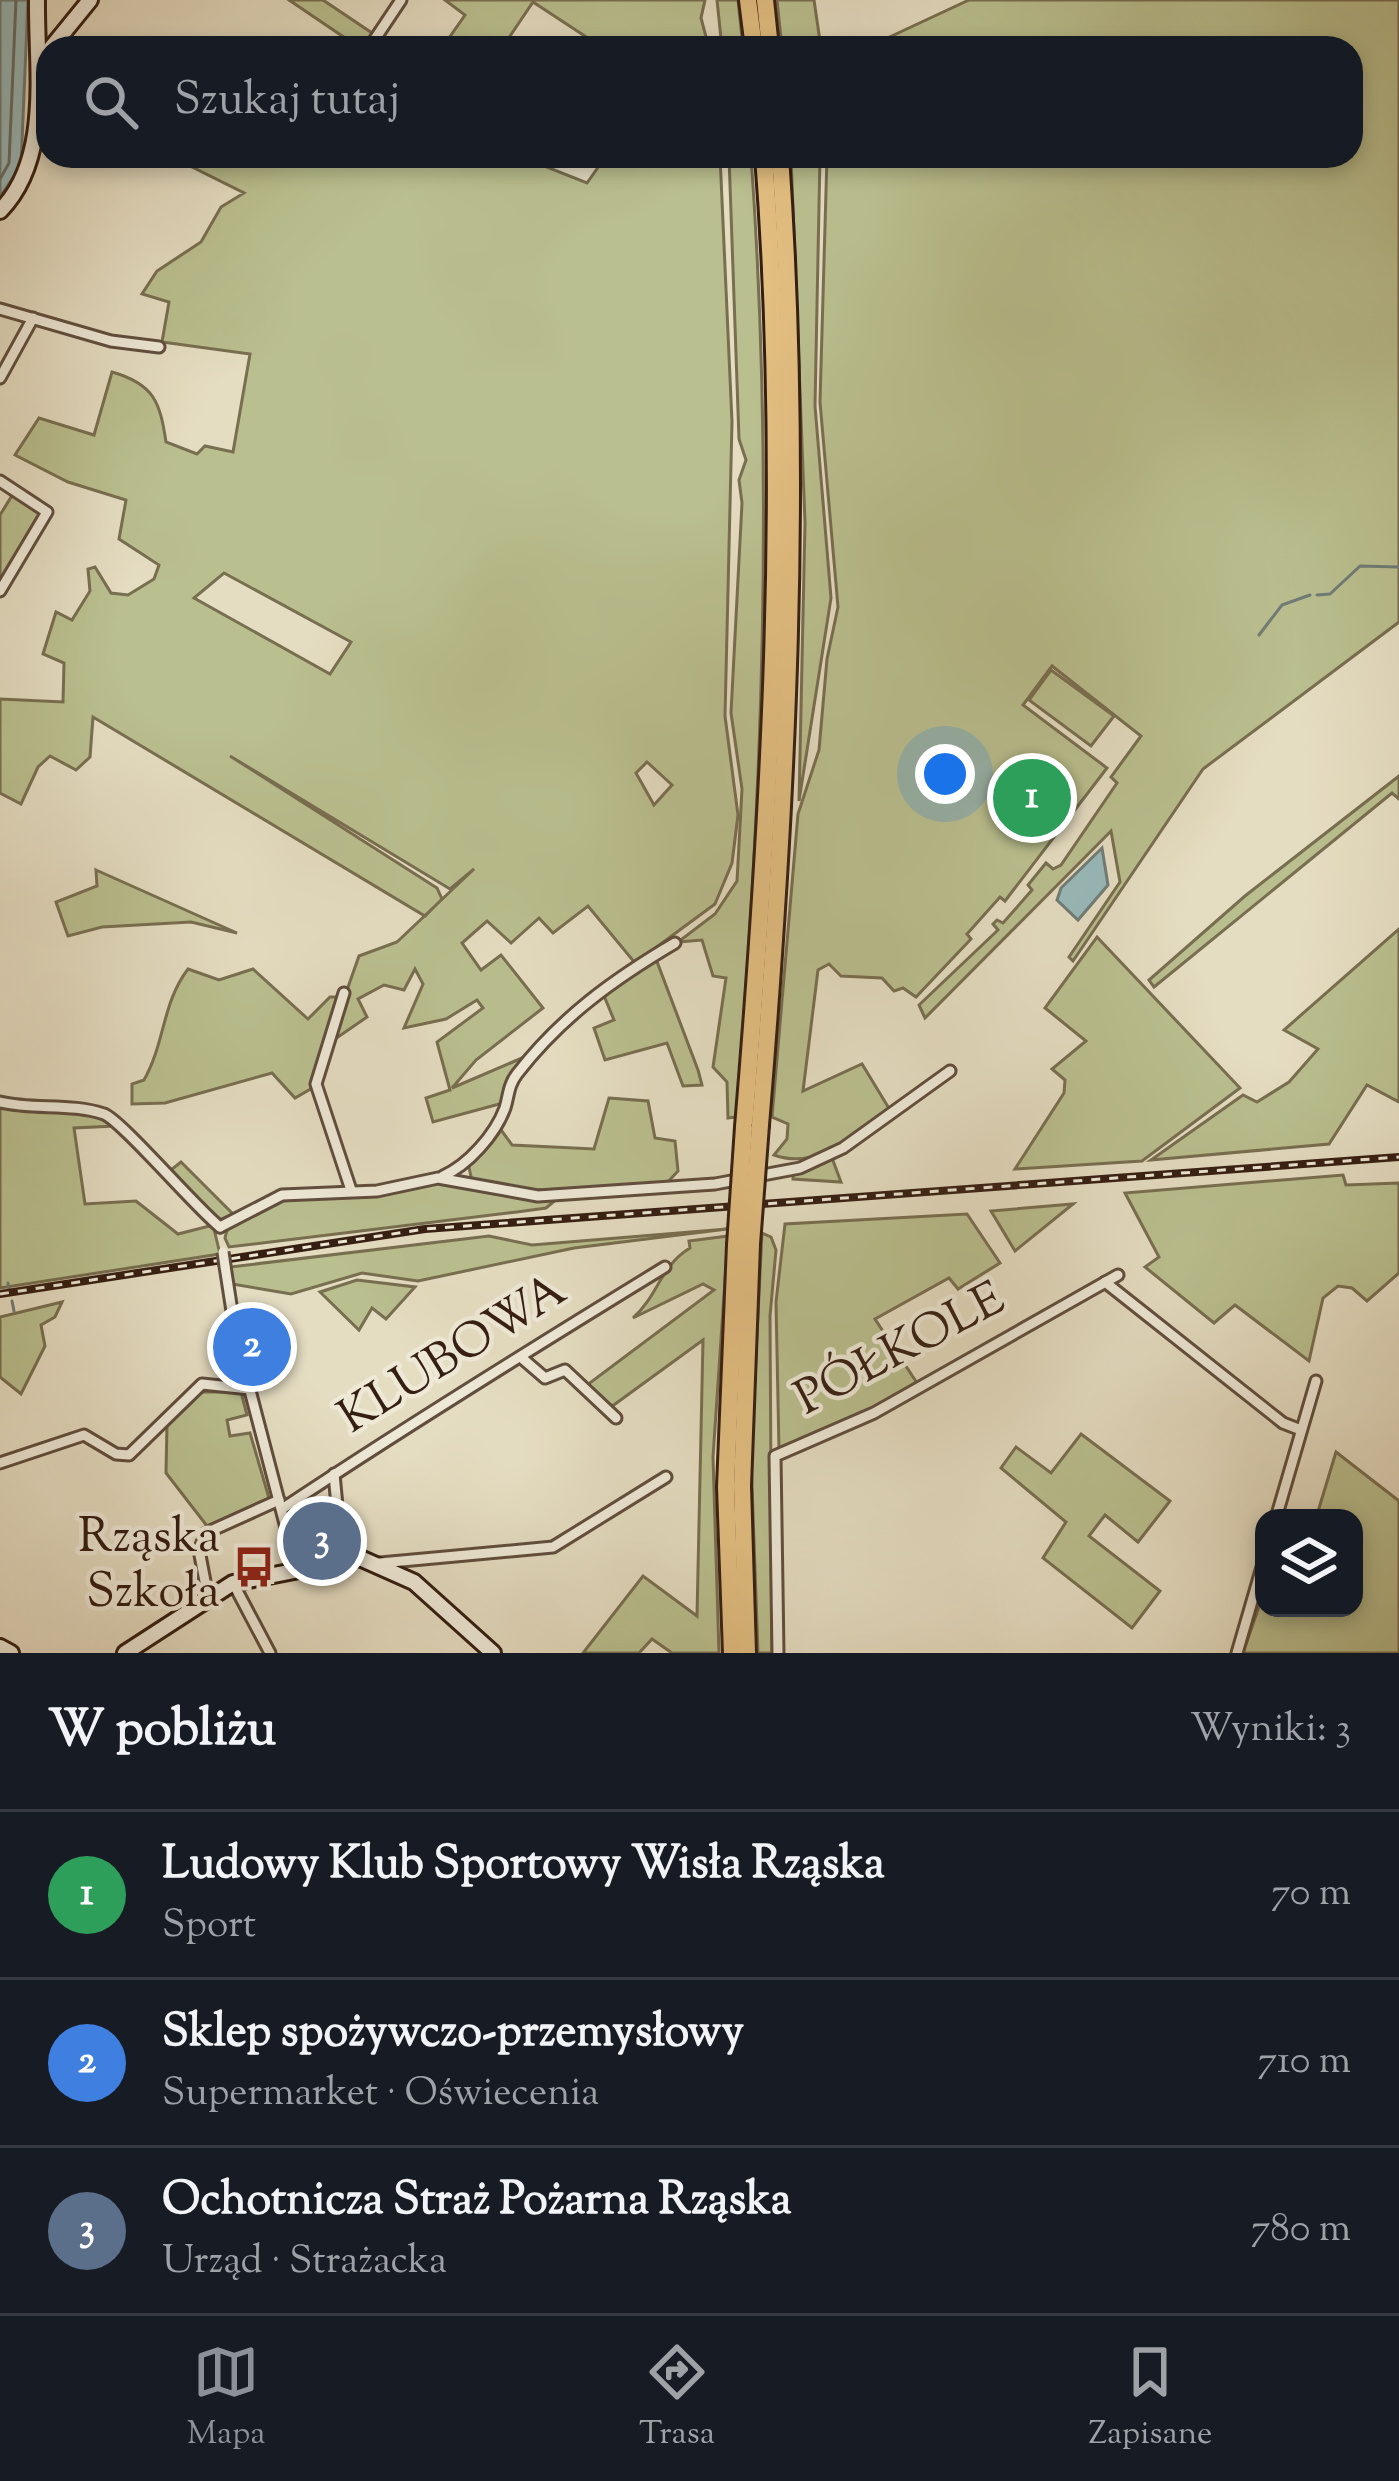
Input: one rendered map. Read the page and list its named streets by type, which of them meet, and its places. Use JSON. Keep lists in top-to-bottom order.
{
  "streets": {
    "street": ["PÓŁKOLE", "KLUBOWA"]
  },
  "places": {
    "bus stop": ["Rząska Szkoła"]
  },
  "page": {
    "search": "Szukaj tutaj",
    "pins": ["1", "2", "3"],
    "heading": ["W pobliżu", "Wyniki: 3"],
    "list": [
      {
        "mark": "1",
        "name": "Ludowy Klub Sportowy Wisła Rząska",
        "note": "Sport",
        "value": "70 m"
      },
      {
        "mark": "2",
        "name": "Sklep spożywczo-przemysłowy",
        "note": "Supermarket · Oświecenia",
        "value": "710 m"
      },
      {
        "mark": "3",
        "name": "Ochotnicza Straż Pożarna Rząska",
        "note": "Urząd · Strażacka",
        "value": "780 m"
      }
    ],
    "nav": ["Mapa", "Trasa", "Zapisane"]
  }
}
